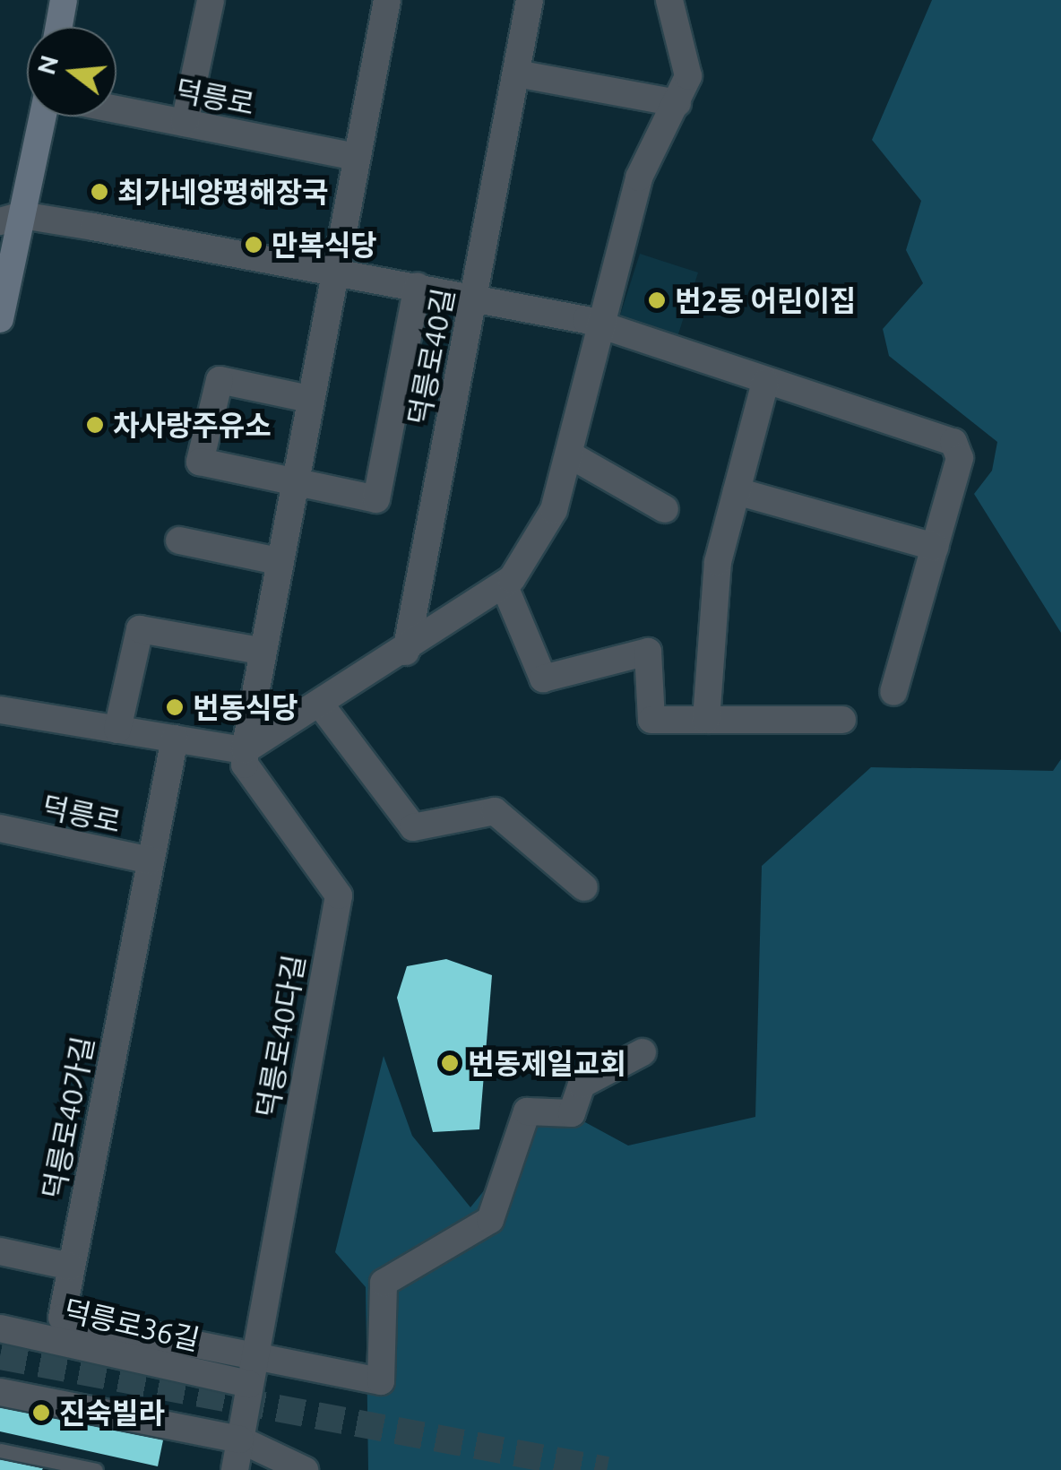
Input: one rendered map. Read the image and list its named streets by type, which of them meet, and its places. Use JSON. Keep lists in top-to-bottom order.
{
  "streets": {
    "street": [
      "덕릉로",
      "덕릉로40길",
      "덕릉로40다길",
      "덕릉로40가길",
      "덕릉로36길"
    ]
  },
  "crossings": [
    ["덕릉로", "덕릉로40가길"],
    ["덕릉로40다길", "덕릉로40가길"],
    ["덕릉로40다길", "덕릉로36길"],
    ["덕릉로40가길", "덕릉로36길"]
  ],
  "places": [
    "최가네양평해장국",
    "만복식당",
    "번2동 어린이집",
    "차사랑주유소",
    "번동식당",
    "번동제일교회",
    "진숙빌라"
  ],
  "north": "left"
}
